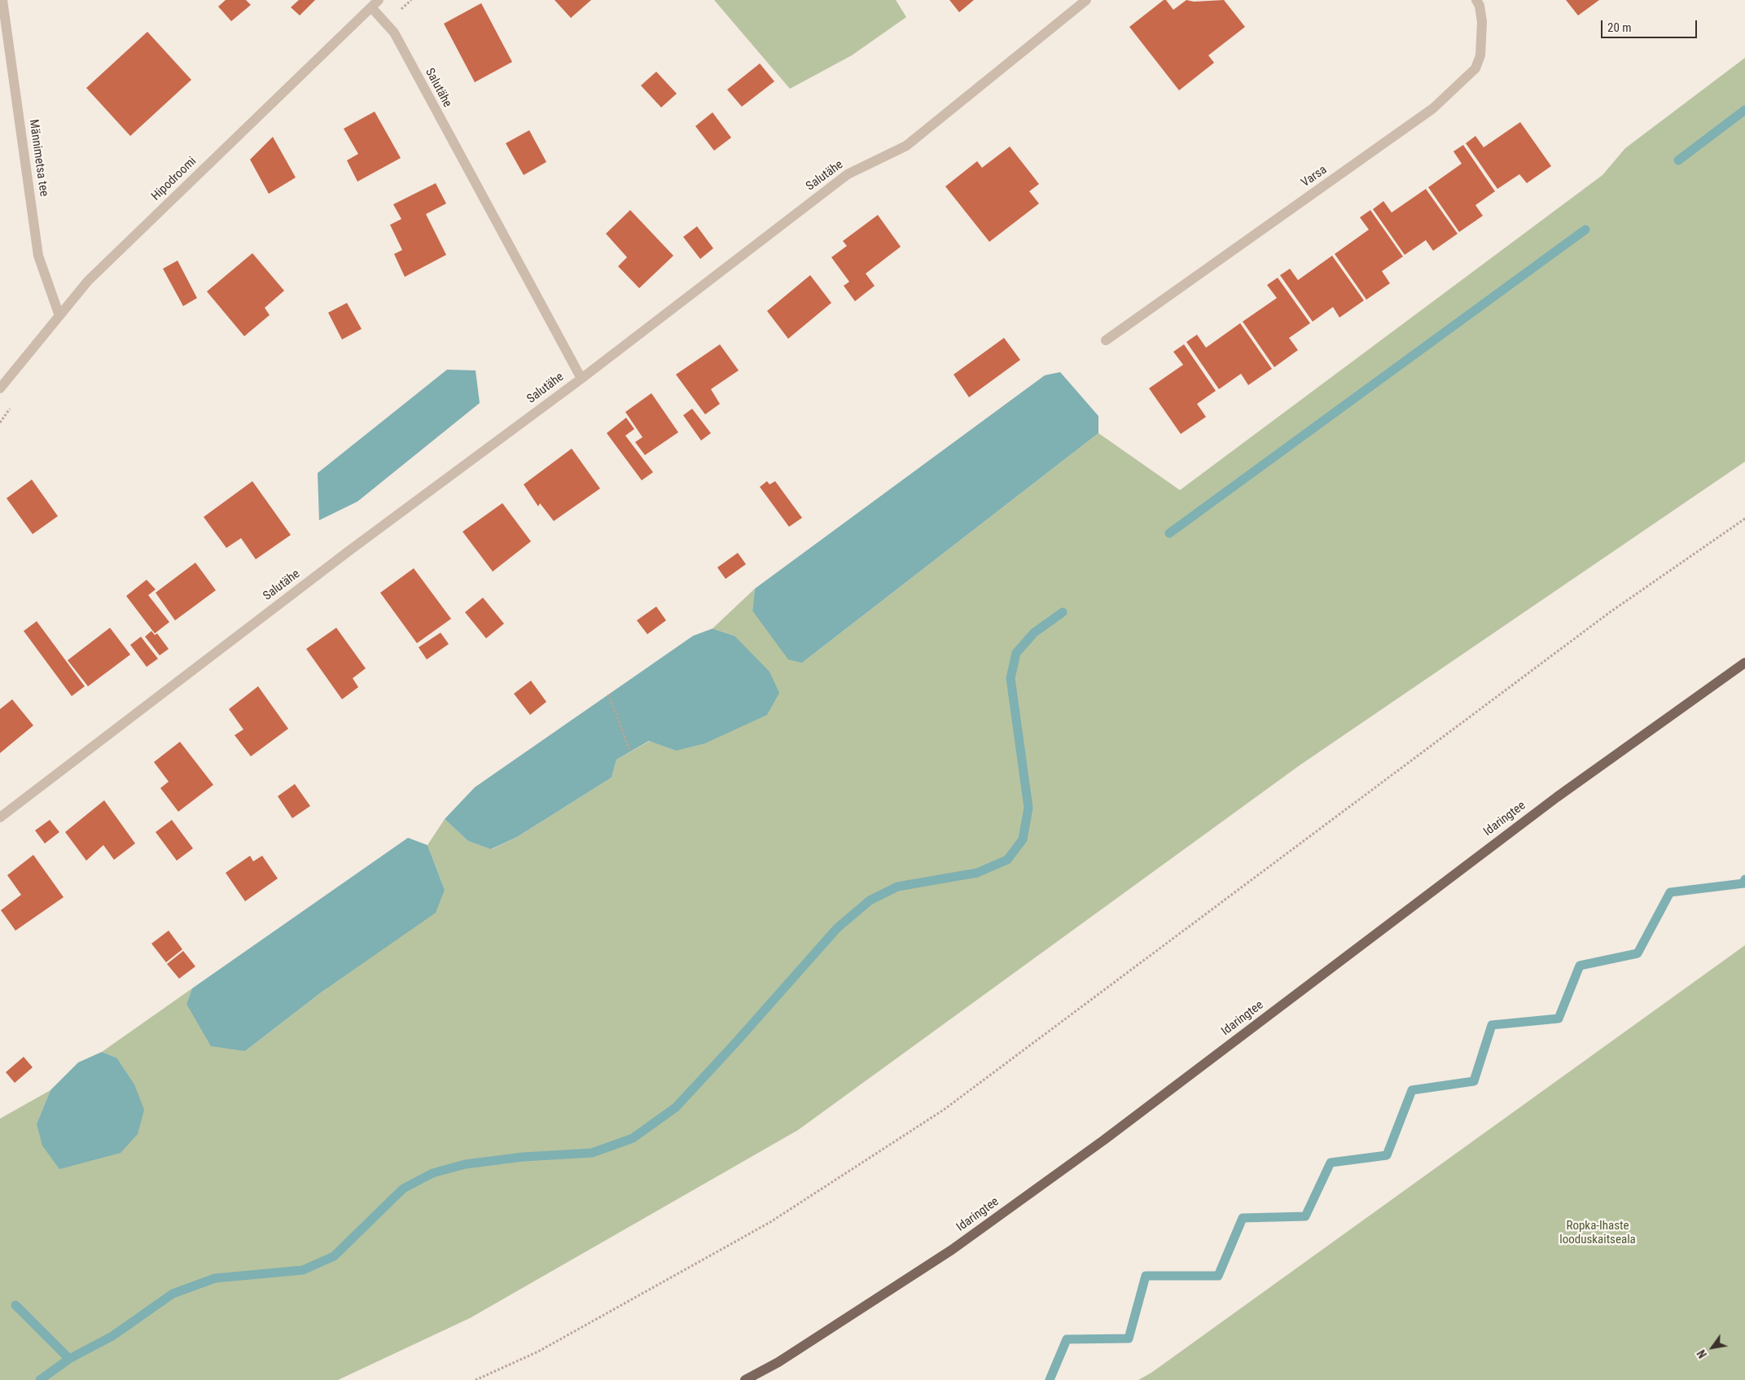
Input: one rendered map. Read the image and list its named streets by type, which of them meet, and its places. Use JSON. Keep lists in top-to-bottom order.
{
  "streets": {
    "main road": ["Idaringtee"],
    "street": [
      "Salutähe",
      "Männimetsa tee",
      "Varsa",
      "Hipodroomi"
    ]
  },
  "crossings": [
    ["Salutähe", "Hipodroomi"],
    ["Männimetsa tee", "Hipodroomi"]
  ],
  "parks": ["Ropka-Ihaste looduskaitseala"],
  "scale_bar": "20 m",
  "north": "bottom left"
}
